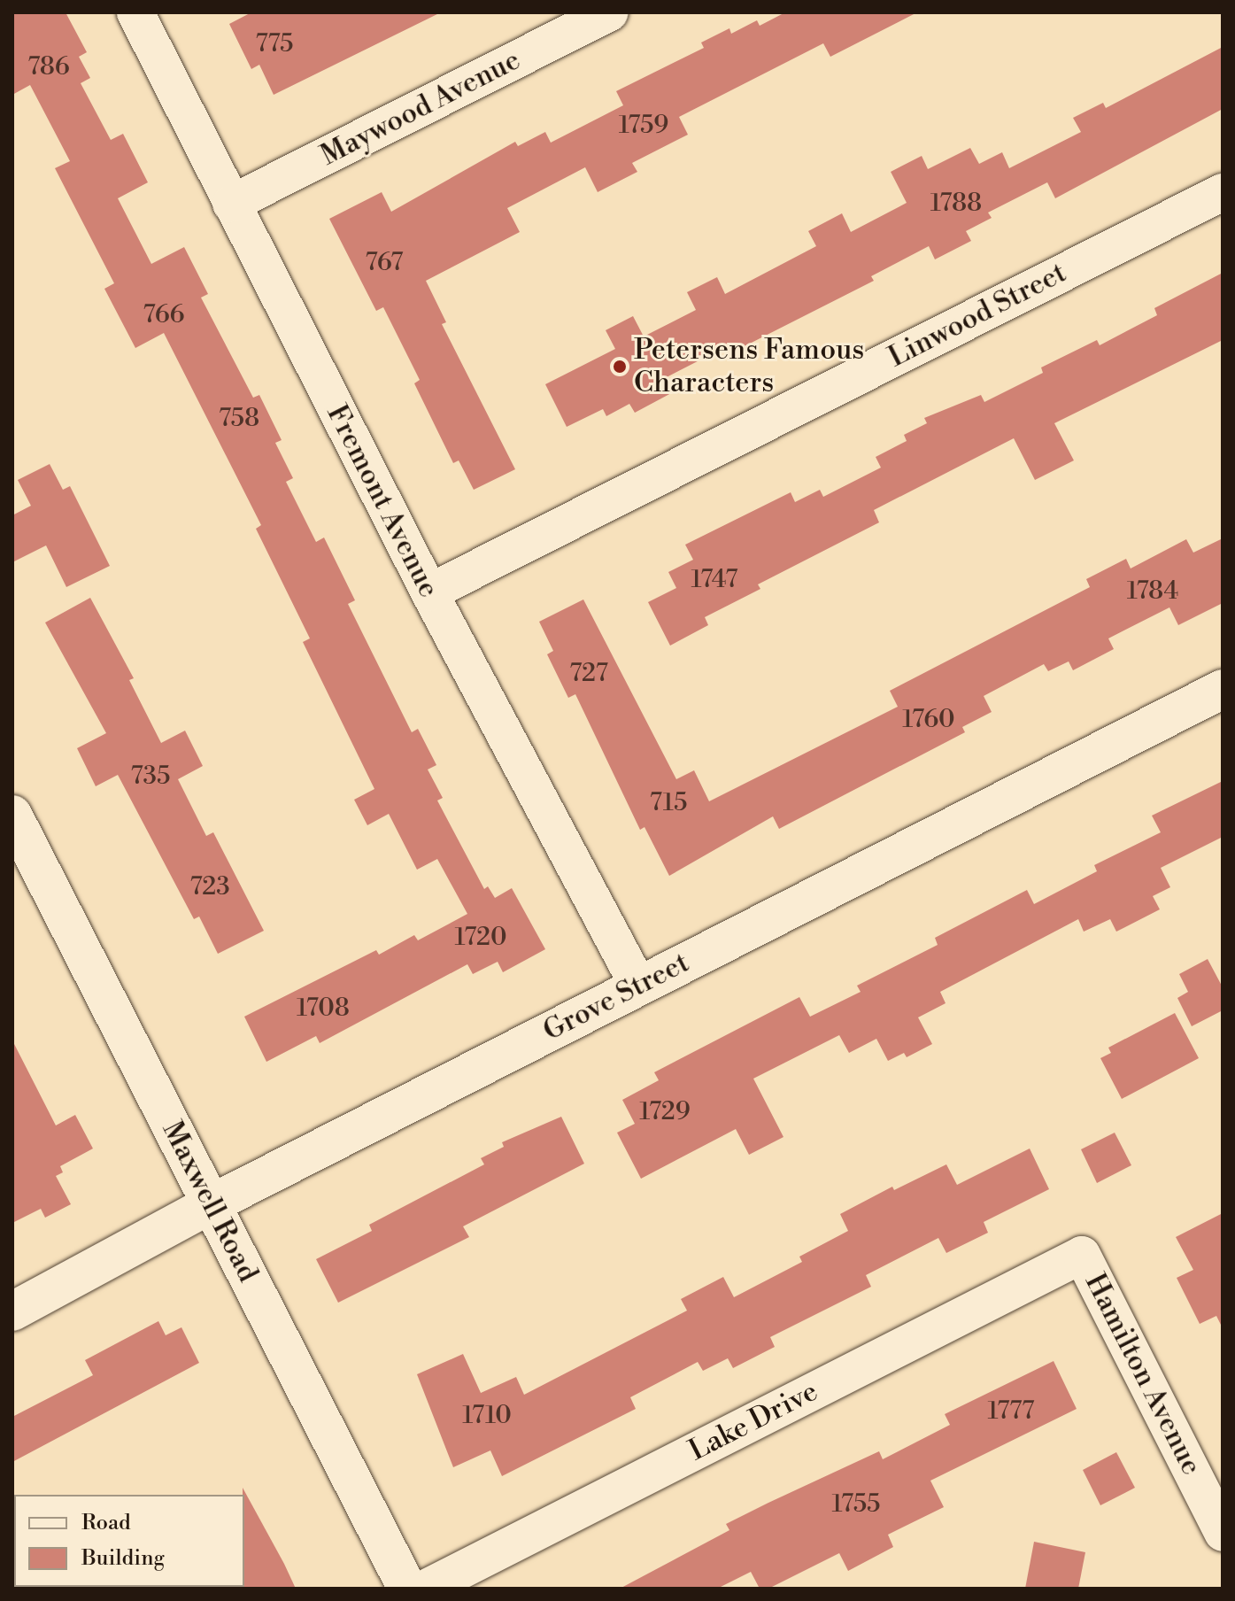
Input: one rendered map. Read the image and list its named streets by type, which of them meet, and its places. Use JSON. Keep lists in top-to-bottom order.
{
  "streets": {
    "street": [
      "Maywood Avenue",
      "Linwood Street",
      "Fremont Avenue",
      "Grove Street",
      "Maxwell Road",
      "Hamilton Avenue",
      "Lake Drive"
    ]
  },
  "crossings": [
    ["Maywood Avenue", "Fremont Avenue"],
    ["Linwood Street", "Fremont Avenue"],
    ["Fremont Avenue", "Grove Street"],
    ["Grove Street", "Maxwell Road"],
    ["Hamilton Avenue", "Lake Drive"]
  ],
  "places": ["Petersens Famous Characters"],
  "house_numbers": [
    "775",
    "786",
    "1759",
    "1788",
    "767",
    "766",
    "758",
    "1747",
    "1784",
    "727",
    "1760",
    "735",
    "715",
    "723",
    "1720",
    "1708",
    "1729",
    "1777",
    "1710",
    "1755"
  ],
  "legend": ["Road", "Building"]
}
